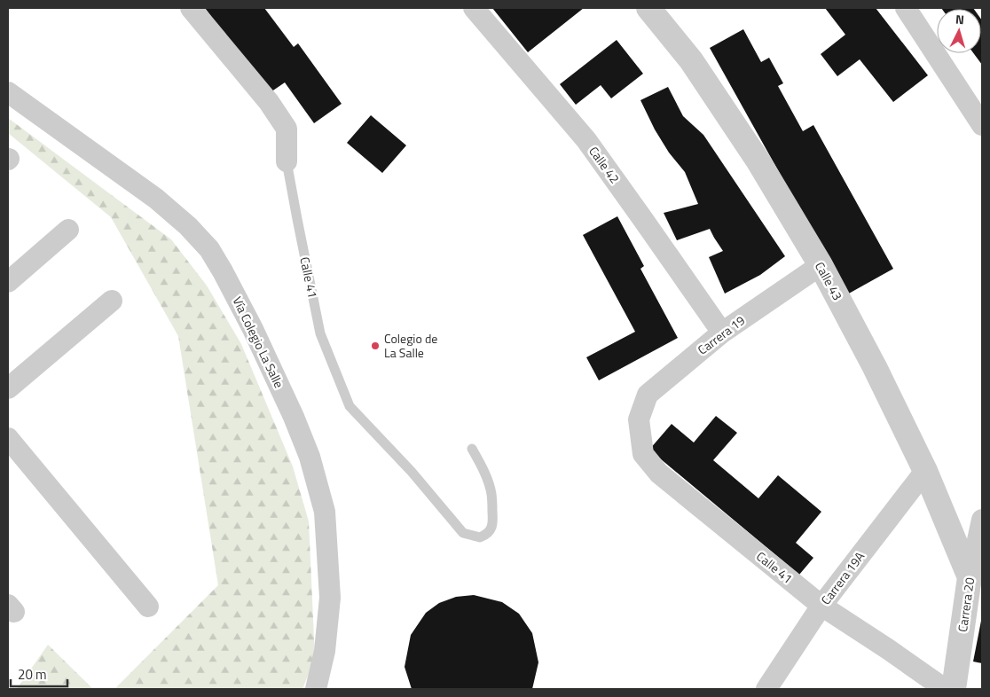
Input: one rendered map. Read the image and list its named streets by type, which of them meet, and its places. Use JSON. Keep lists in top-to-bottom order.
{
  "streets": {
    "street": [
      "Calle 42",
      "Calle 41",
      "Calle 43",
      "Carrera 19",
      "Vía Colegio La Salle",
      "Carrera 19A",
      "Carrera 20"
    ]
  },
  "crossings": [
    ["Calle 42", "Carrera 19"],
    ["Calle 41", "Carrera 19"],
    ["Calle 41", "Carrera 19A"],
    ["Calle 43", "Carrera 19"],
    ["Calle 43", "Carrera 19A"],
    ["Calle 43", "Carrera 20"]
  ],
  "places": ["Colegio de La Salle"],
  "scale_bar": "20 m",
  "north": "top"
}
